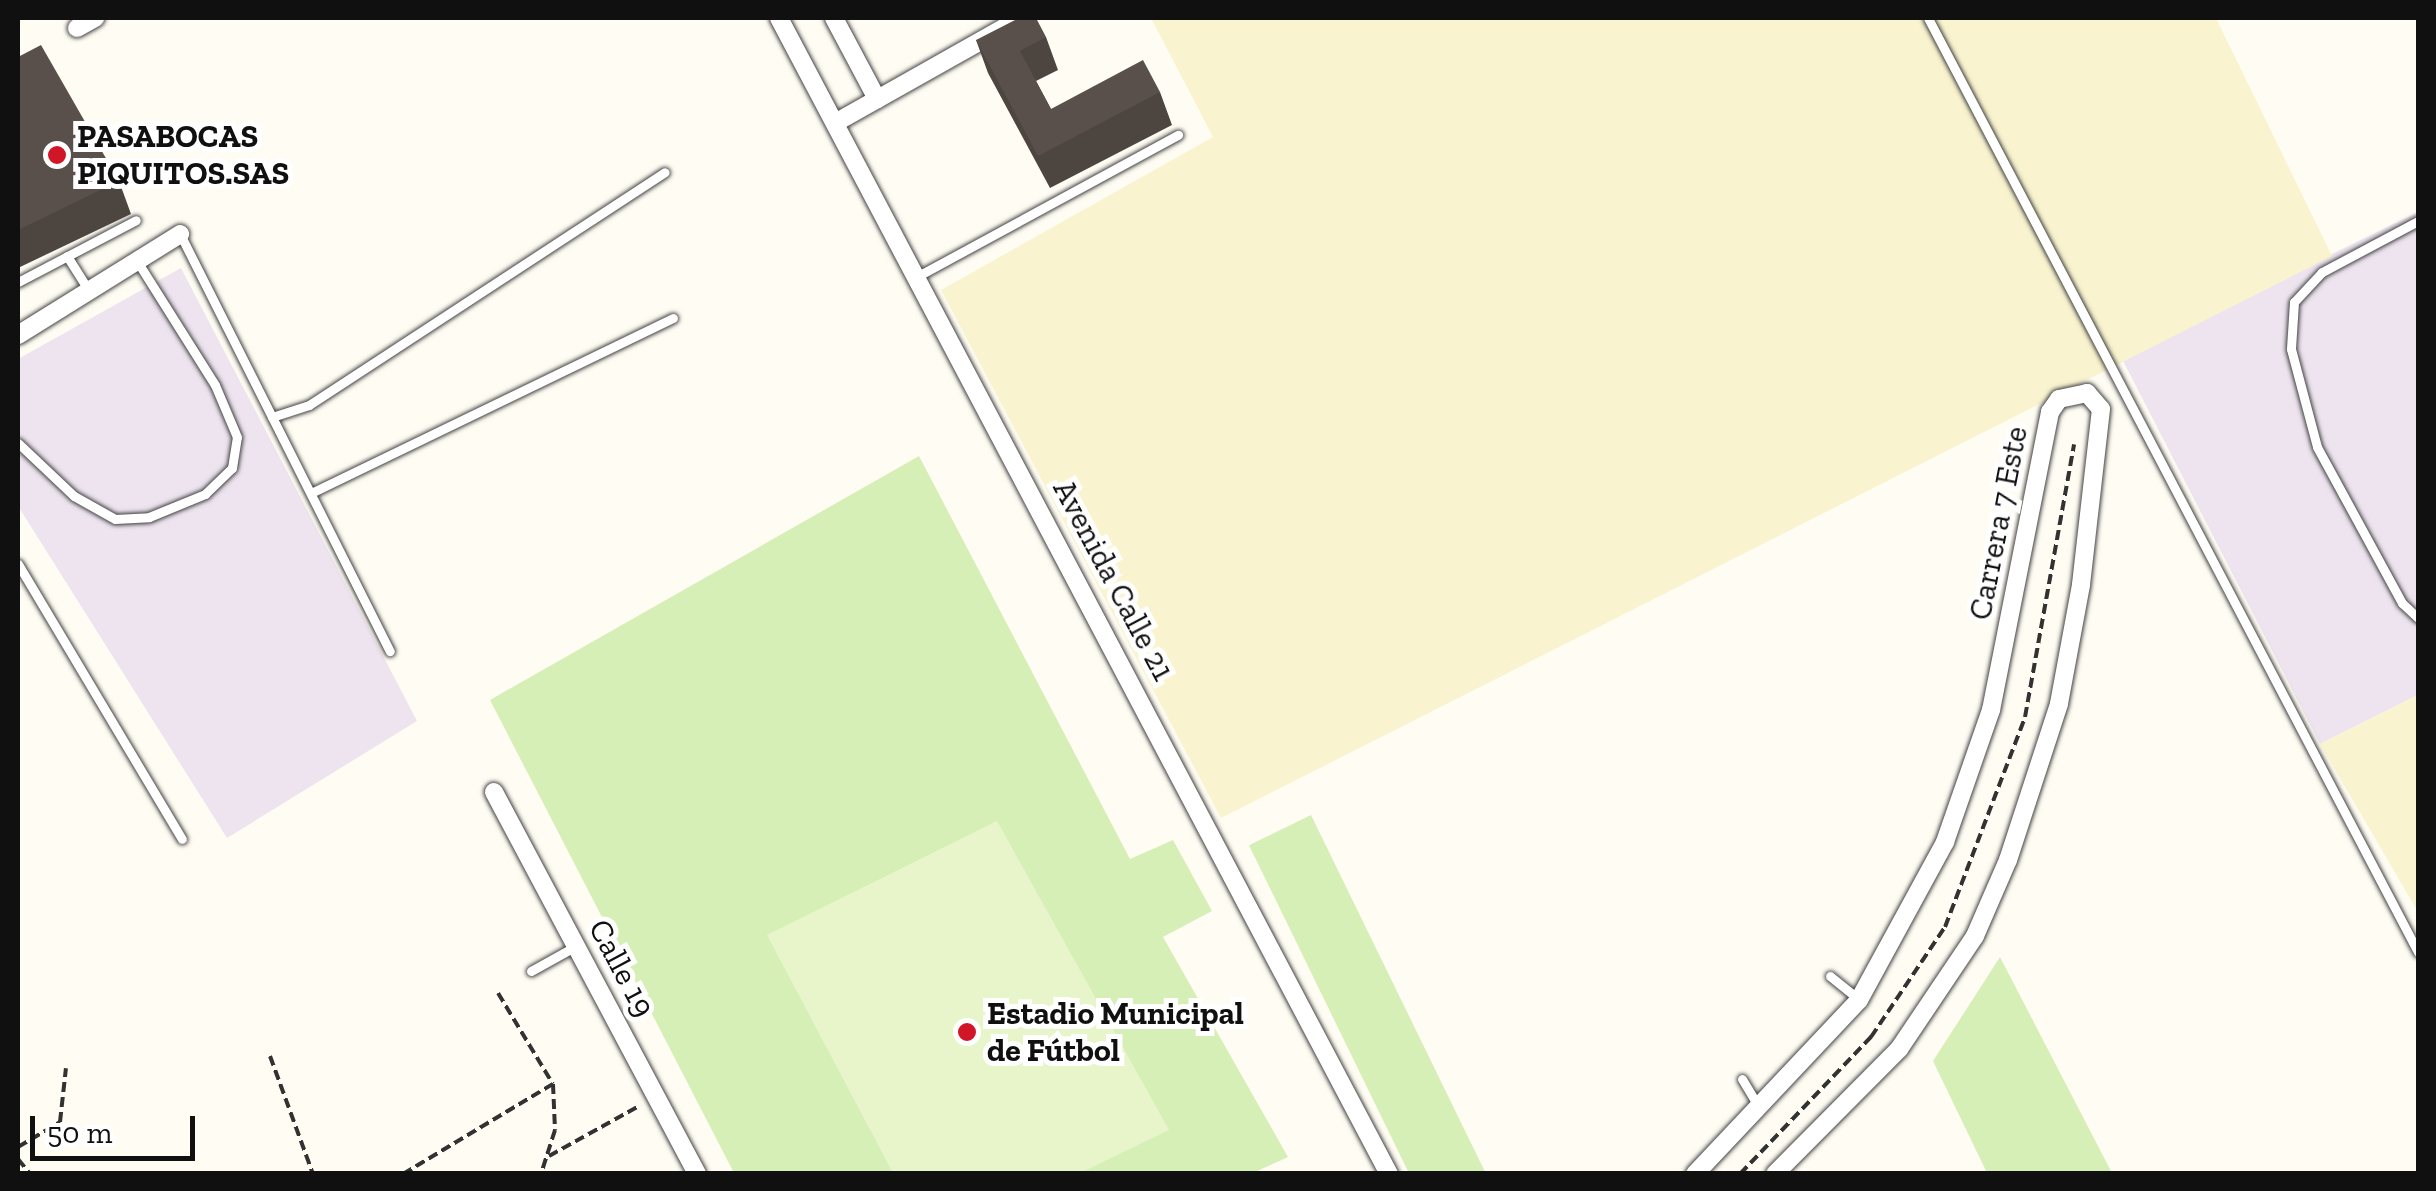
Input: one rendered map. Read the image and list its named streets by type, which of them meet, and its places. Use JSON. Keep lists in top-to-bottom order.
{
  "streets": {
    "street": ["Carrera 7 Este", "Avenida Calle 21", "Calle 19"]
  },
  "places": ["PASABOCAS PIQUITOS.SAS", "Estadio Municipal de Fútbol"],
  "scale_bar": "50 m"
}
